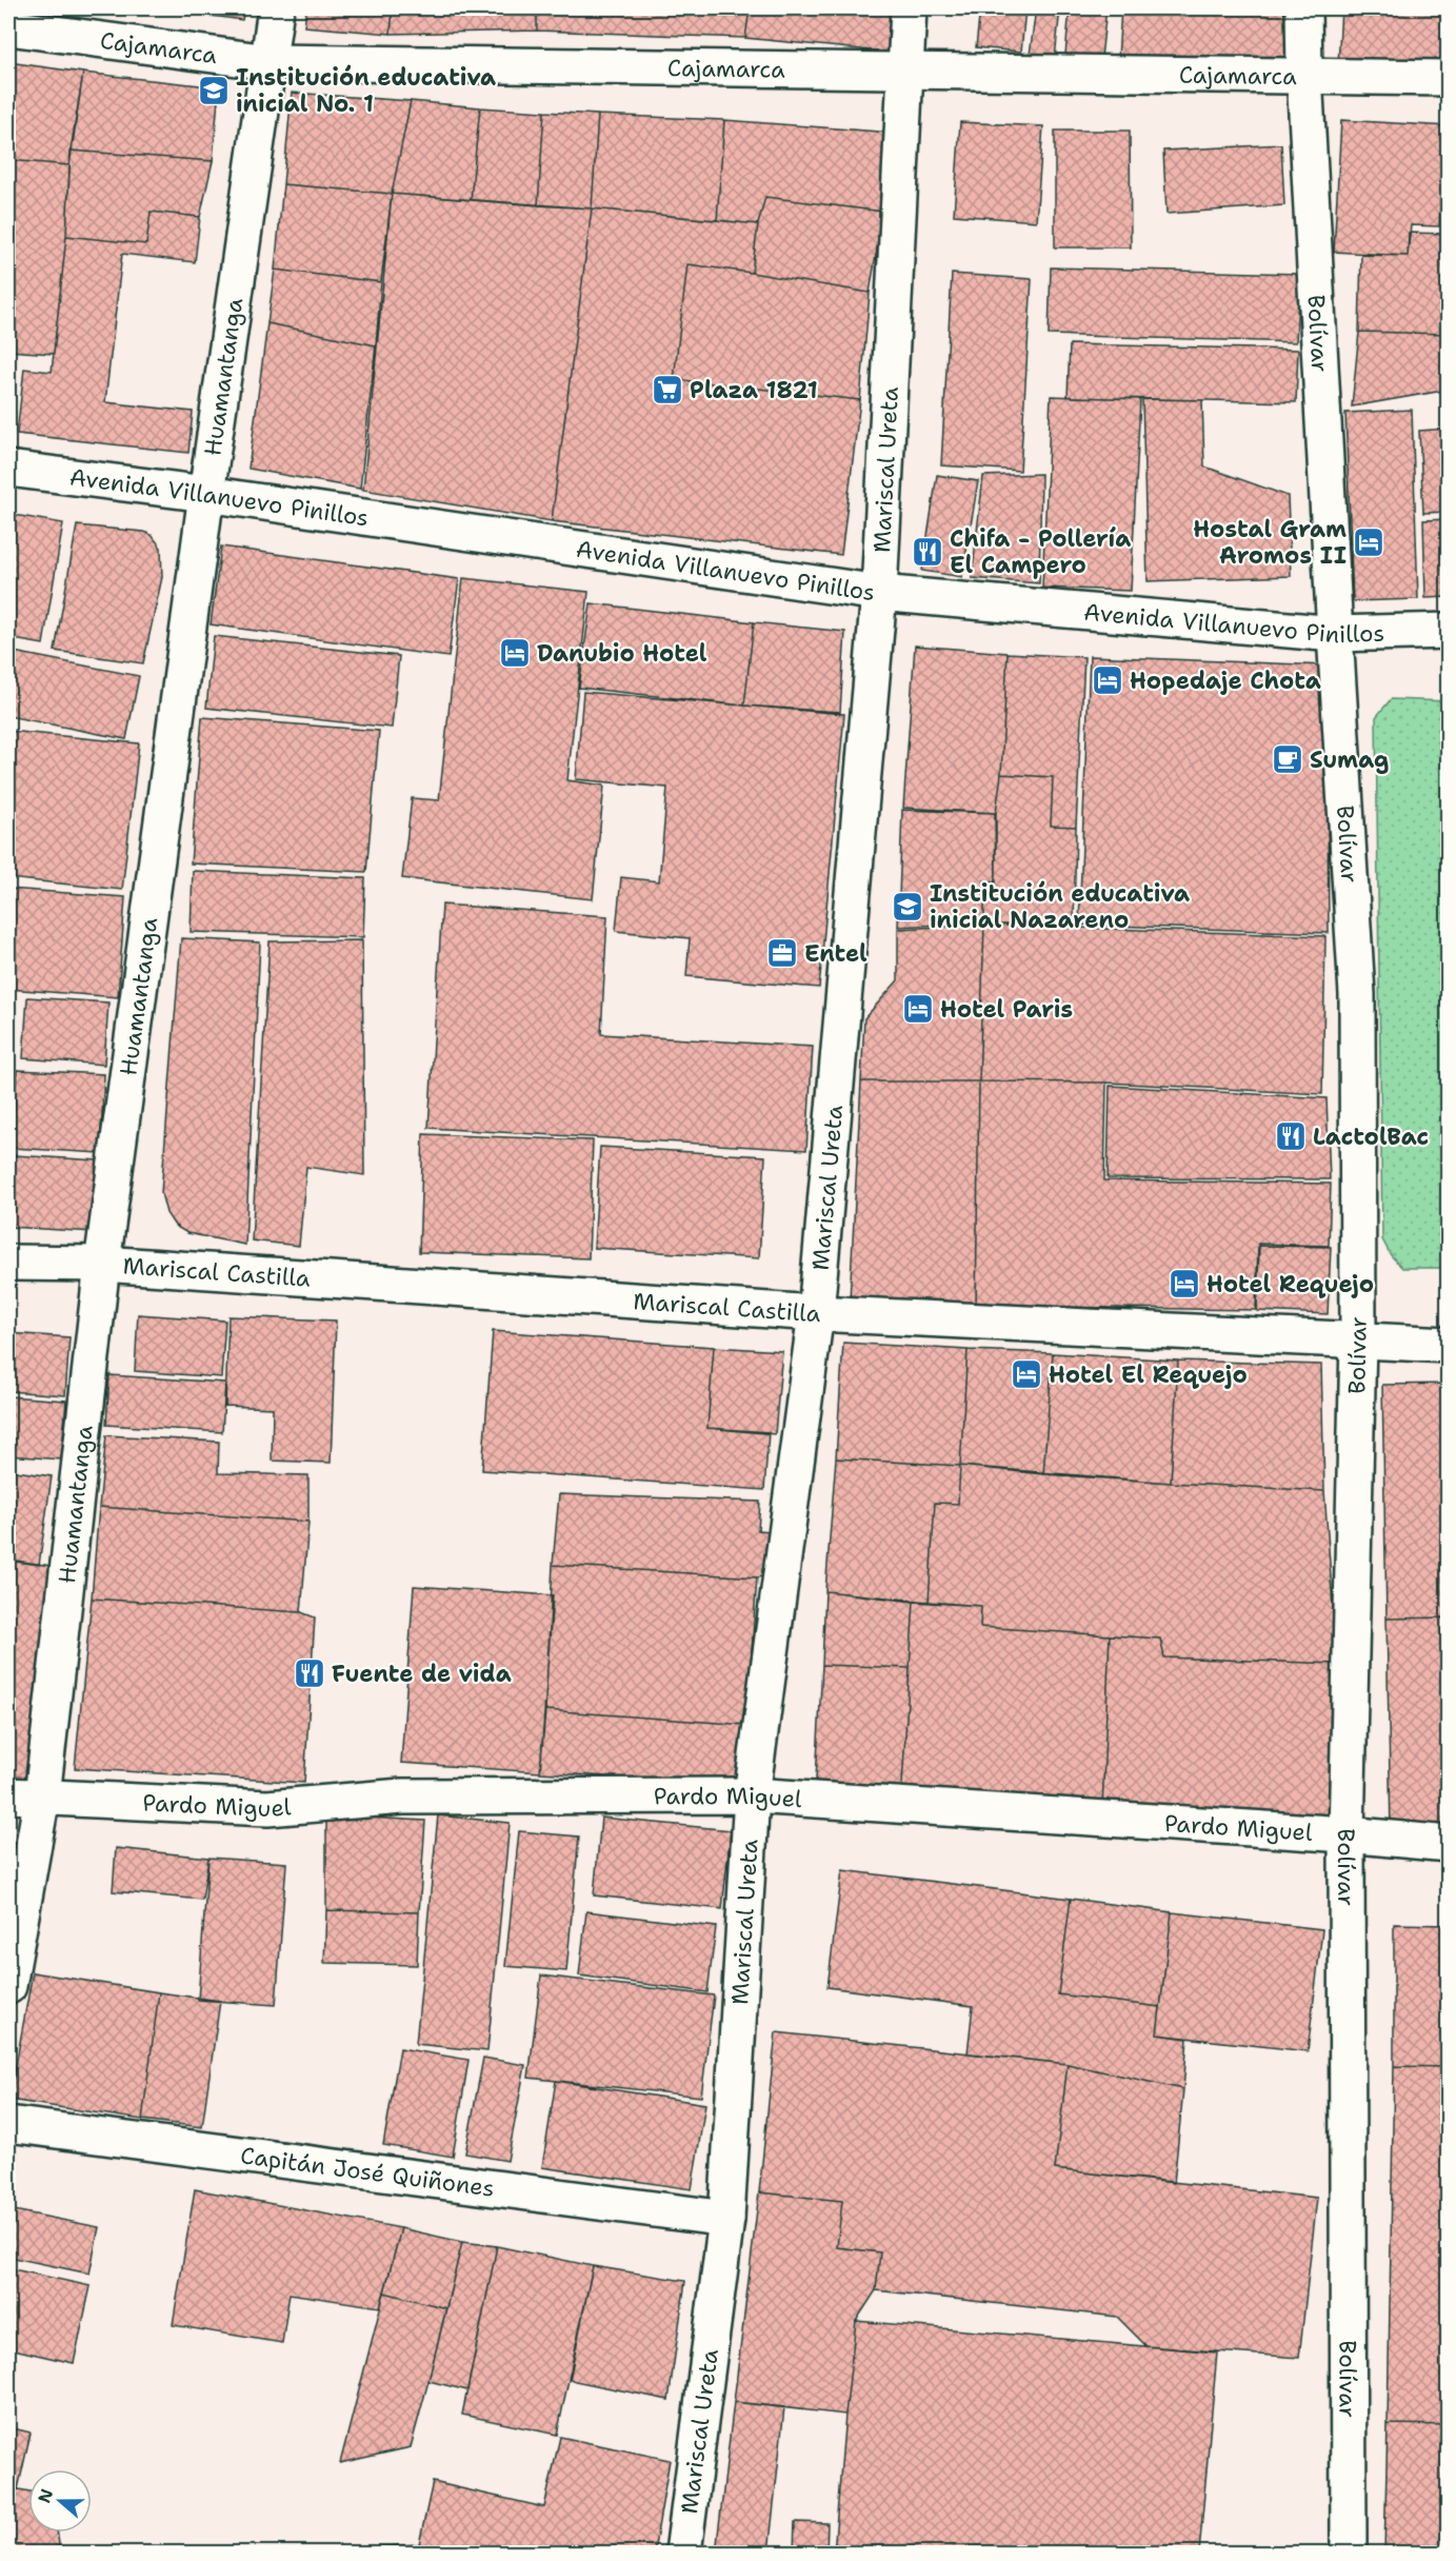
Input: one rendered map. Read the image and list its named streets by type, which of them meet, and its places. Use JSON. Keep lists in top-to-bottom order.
{
  "streets": {
    "street": [
      "Cajamarca",
      "Bolívar",
      "Huamantanga",
      "Mariscal Ureta",
      "Avenida Villanuevo Pinillos",
      "Mariscal Castilla",
      "Pardo Miguel",
      "Capitán José Quiñones"
    ]
  },
  "crossings": [
    ["Cajamarca", "Bolívar"],
    ["Cajamarca", "Huamantanga"],
    ["Cajamarca", "Mariscal Ureta"],
    ["Bolívar", "Avenida Villanuevo Pinillos"],
    ["Bolívar", "Mariscal Castilla"],
    ["Bolívar", "Pardo Miguel"],
    ["Huamantanga", "Avenida Villanuevo Pinillos"],
    ["Huamantanga", "Mariscal Castilla"],
    ["Huamantanga", "Pardo Miguel"],
    ["Mariscal Ureta", "Avenida Villanuevo Pinillos"],
    ["Mariscal Ureta", "Mariscal Castilla"],
    ["Mariscal Ureta", "Pardo Miguel"],
    ["Mariscal Ureta", "Capitán José Quiñones"]
  ],
  "places": {
    "school or university": ["Institución educativa inicial No. 1", "Institución educativa inicial Nazareno"],
    "supermarket": ["Plaza 1821"],
    "hotel": [
      "Hostal Gram Aromos II",
      "Danubio Hotel",
      "Hopedaje Chota",
      "Hotel Paris",
      "Hotel Requejo",
      "Hotel El Requejo"
    ],
    "restaurant": ["Chifa - Pollería El Campero", "LactolBac", "Fuente de vida"],
    "cafe": ["Sumag"],
    "office": ["Entel"]
  },
  "north": "left"
}
